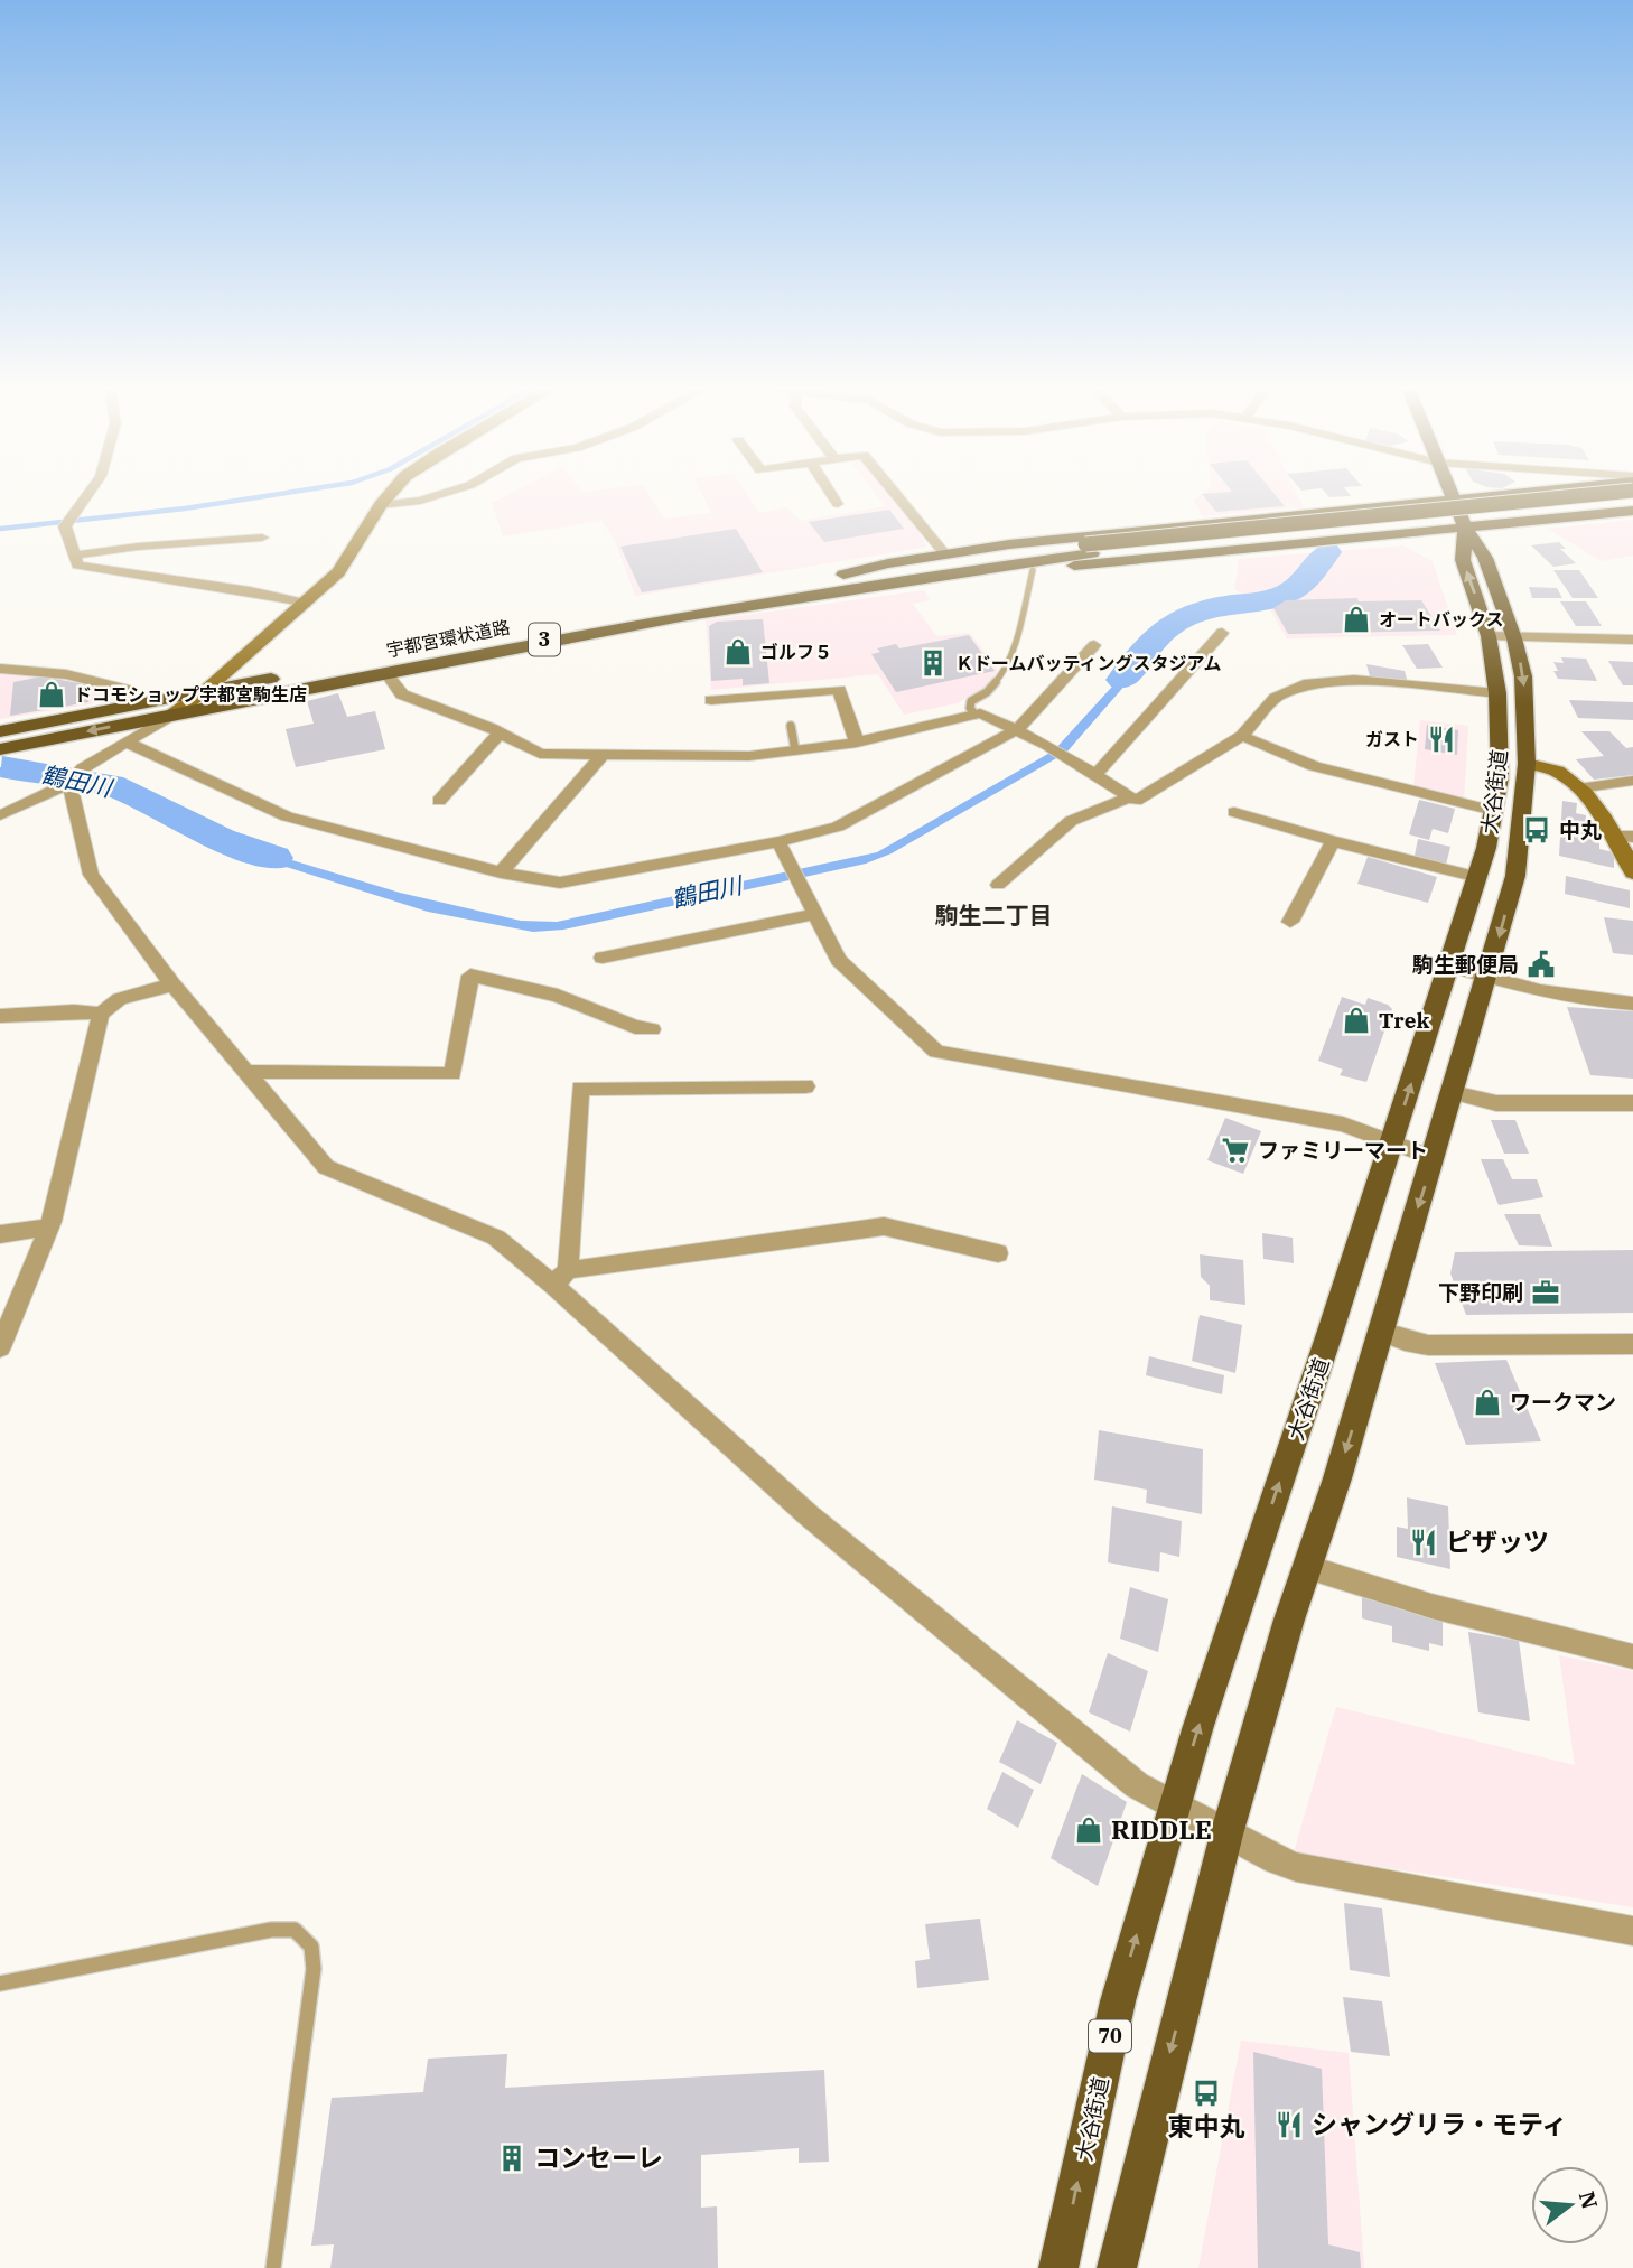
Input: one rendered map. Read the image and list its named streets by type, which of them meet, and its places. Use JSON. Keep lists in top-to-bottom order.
{
  "streets": {
    "main road": [
      "宇都宮環状道路",
      "3",
      "大谷街道",
      "70"
    ]
  },
  "crossings": [
    ["宇都宮環状道路", "3"],
    ["3", "大谷街道"]
  ],
  "districts": ["駒生二丁目"],
  "water": ["鶴田川"],
  "places": {
    "shop": [
      "オートバックス",
      "ゴルフ５",
      "ドコモショップ宇都宮駒生店",
      "Trek",
      "ワークマン",
      "RIDDLE"
    ],
    "building": ["Ｋドームバッティングスタジアム", "コンセーレ"],
    "restaurant": ["ガスト", "ピザッツ", "シャングリラ・モティ"],
    "bus stop": ["中丸", "東中丸"],
    "public building": ["駒生郵便局"],
    "supermarket": ["ファミリーマート"],
    "office": ["下野印刷"]
  },
  "north": "right"
}
